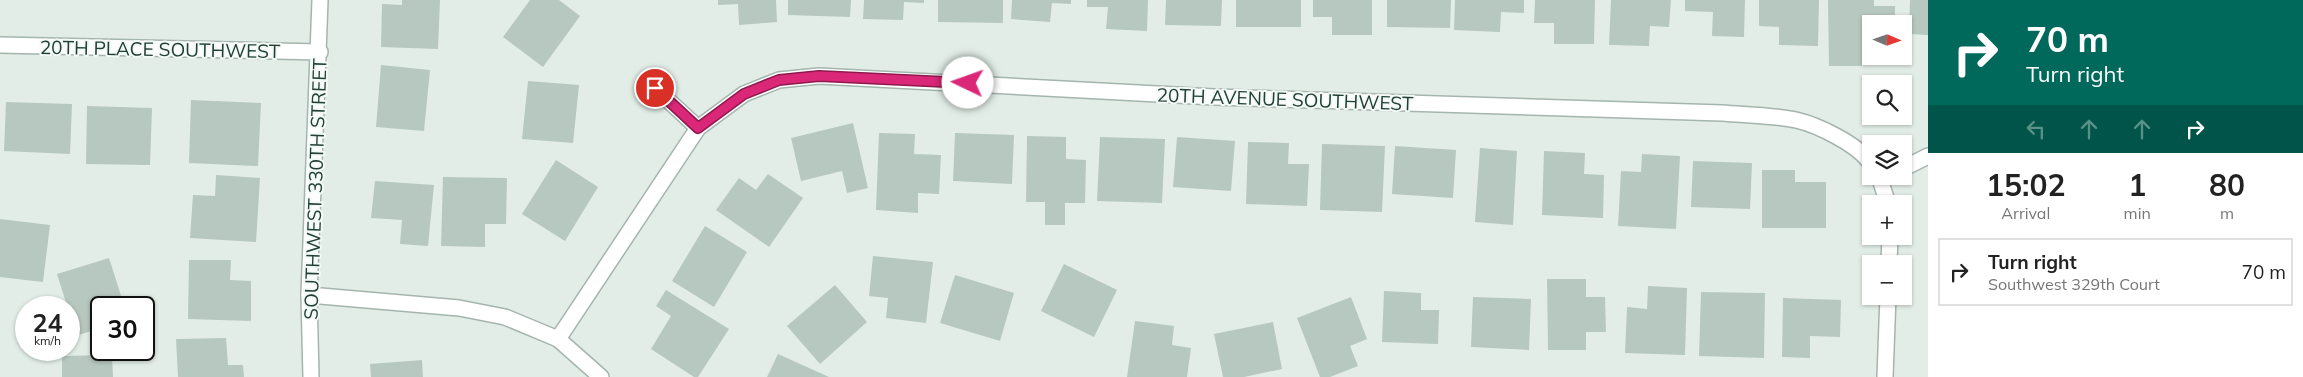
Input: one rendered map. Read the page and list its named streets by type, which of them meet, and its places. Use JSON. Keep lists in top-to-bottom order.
{
  "streets": {
    "street": ["20TH PLACE SOUTHWEST", "20TH AVENUE SOUTHWEST", "SOUTHWEST 330TH STREET"]
  },
  "crossings": [
    ["20TH PLACE SOUTHWEST", "SOUTHWEST 330TH STREET"]
  ],
  "north": "right",
  "page": {
    "turn": ["70 m", "Turn right"],
    "map_buttons": ["+", "−"],
    "eta": [
      "15:02",
      "Arrival",
      "1",
      "min",
      "80",
      "m"
    ],
    "list": [
      {
        "name": "Turn right",
        "note": "Southwest 329th Court",
        "value": "70 m"
      }
    ],
    "speed": "24 km/h",
    "limit": "30"
  }
}
